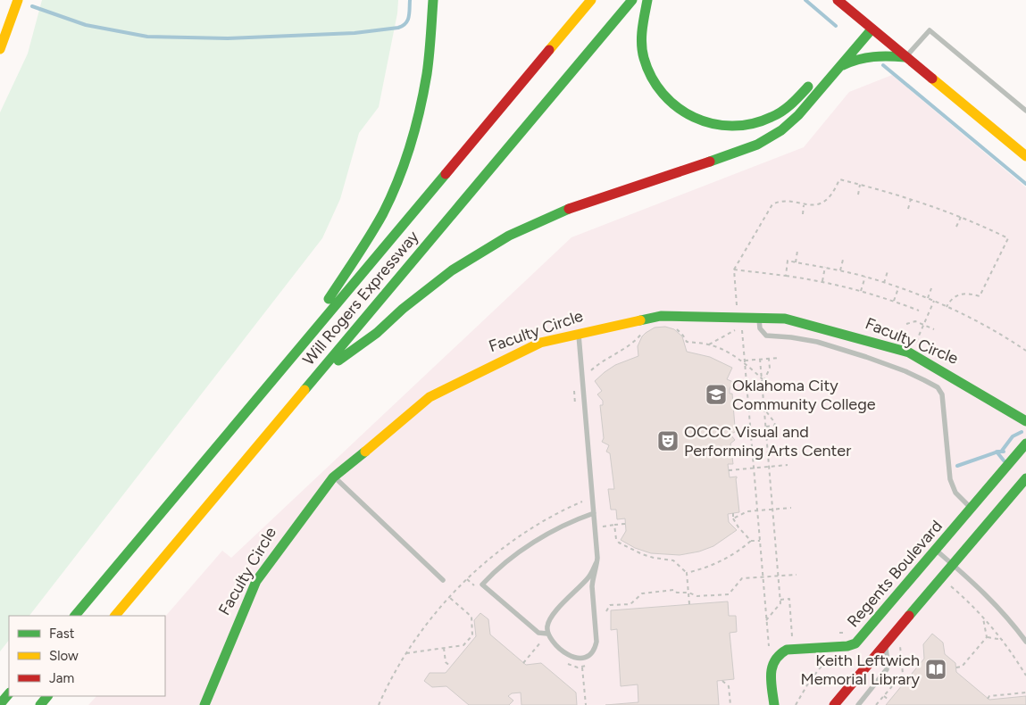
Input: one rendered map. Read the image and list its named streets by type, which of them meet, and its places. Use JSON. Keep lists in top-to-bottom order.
{
  "streets": {
    "main road": ["Will Rogers Expressway", "Faculty Circle", "Regents Boulevard"]
  },
  "places": {
    "school or university": ["Oklahoma City Community College"],
    "theatre": ["OCCC Visual and Performing Arts Center"],
    "library": ["Keith Leftwich Memorial Library"]
  },
  "legend": ["Fast", "Slow", "Jam"]
}
